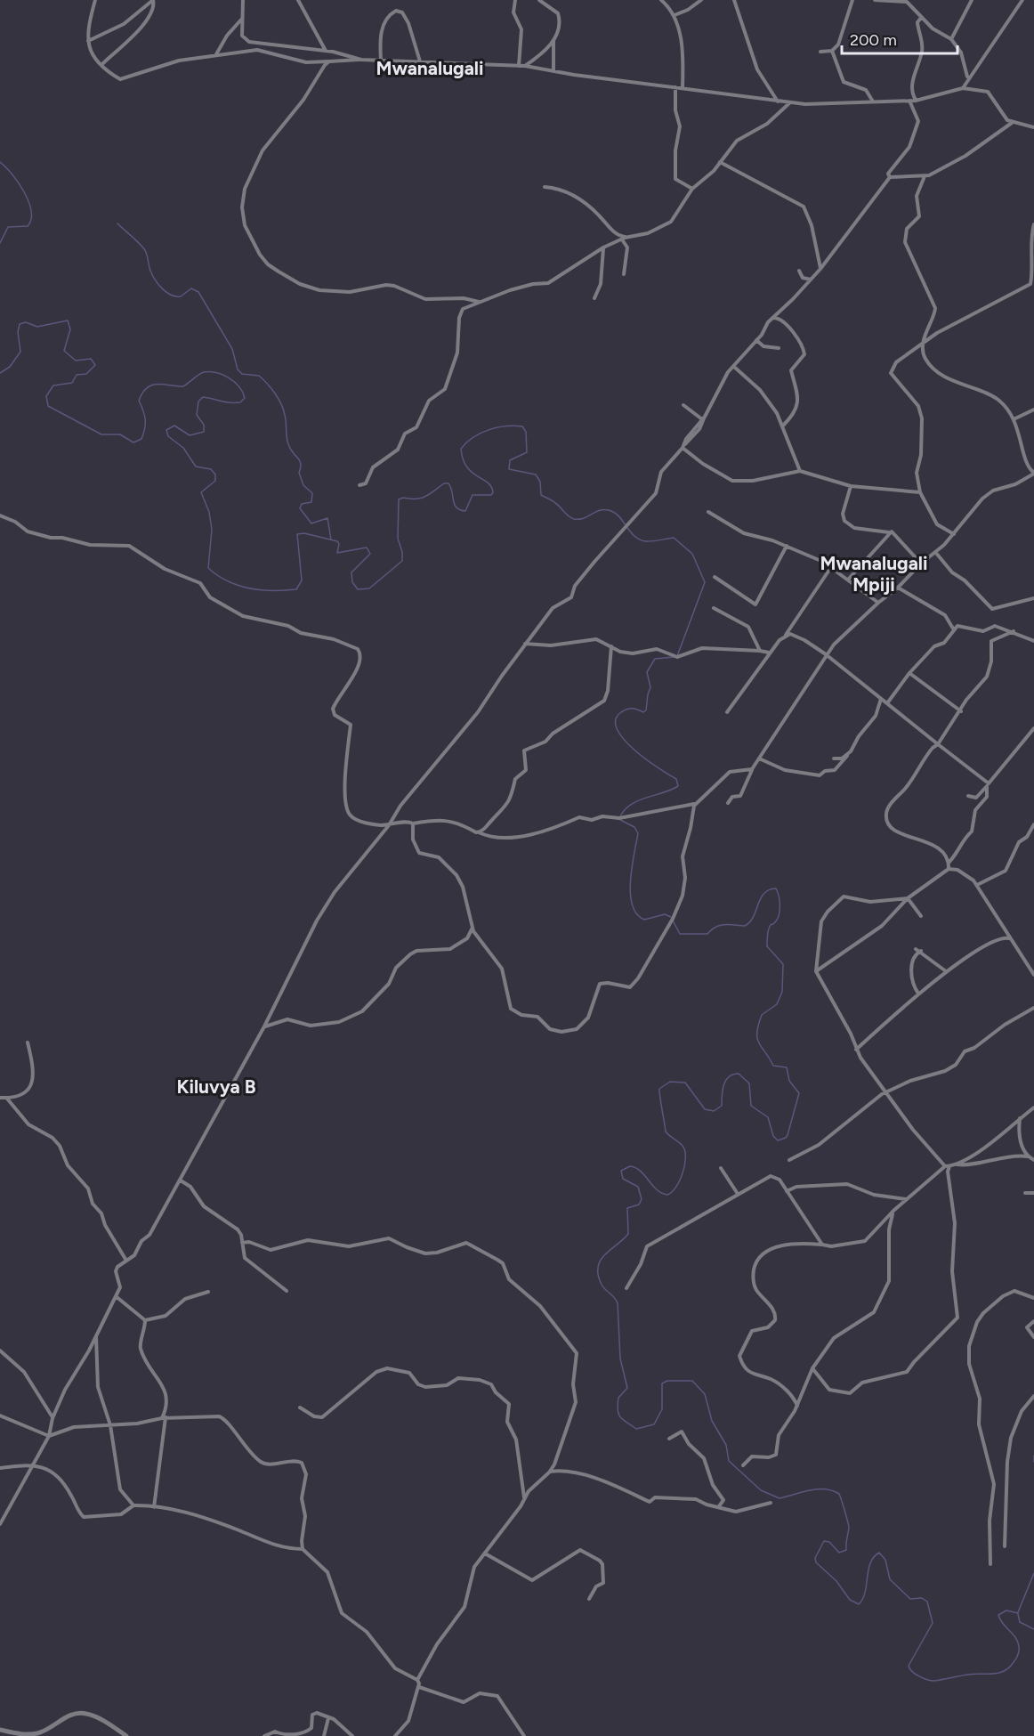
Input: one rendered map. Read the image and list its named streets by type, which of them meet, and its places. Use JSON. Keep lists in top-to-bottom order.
{
  "districts": ["Mwanalugali", "Mwanalugali Mpiji", "Kiluvya B"],
  "scale_bar": "200 m"
}
